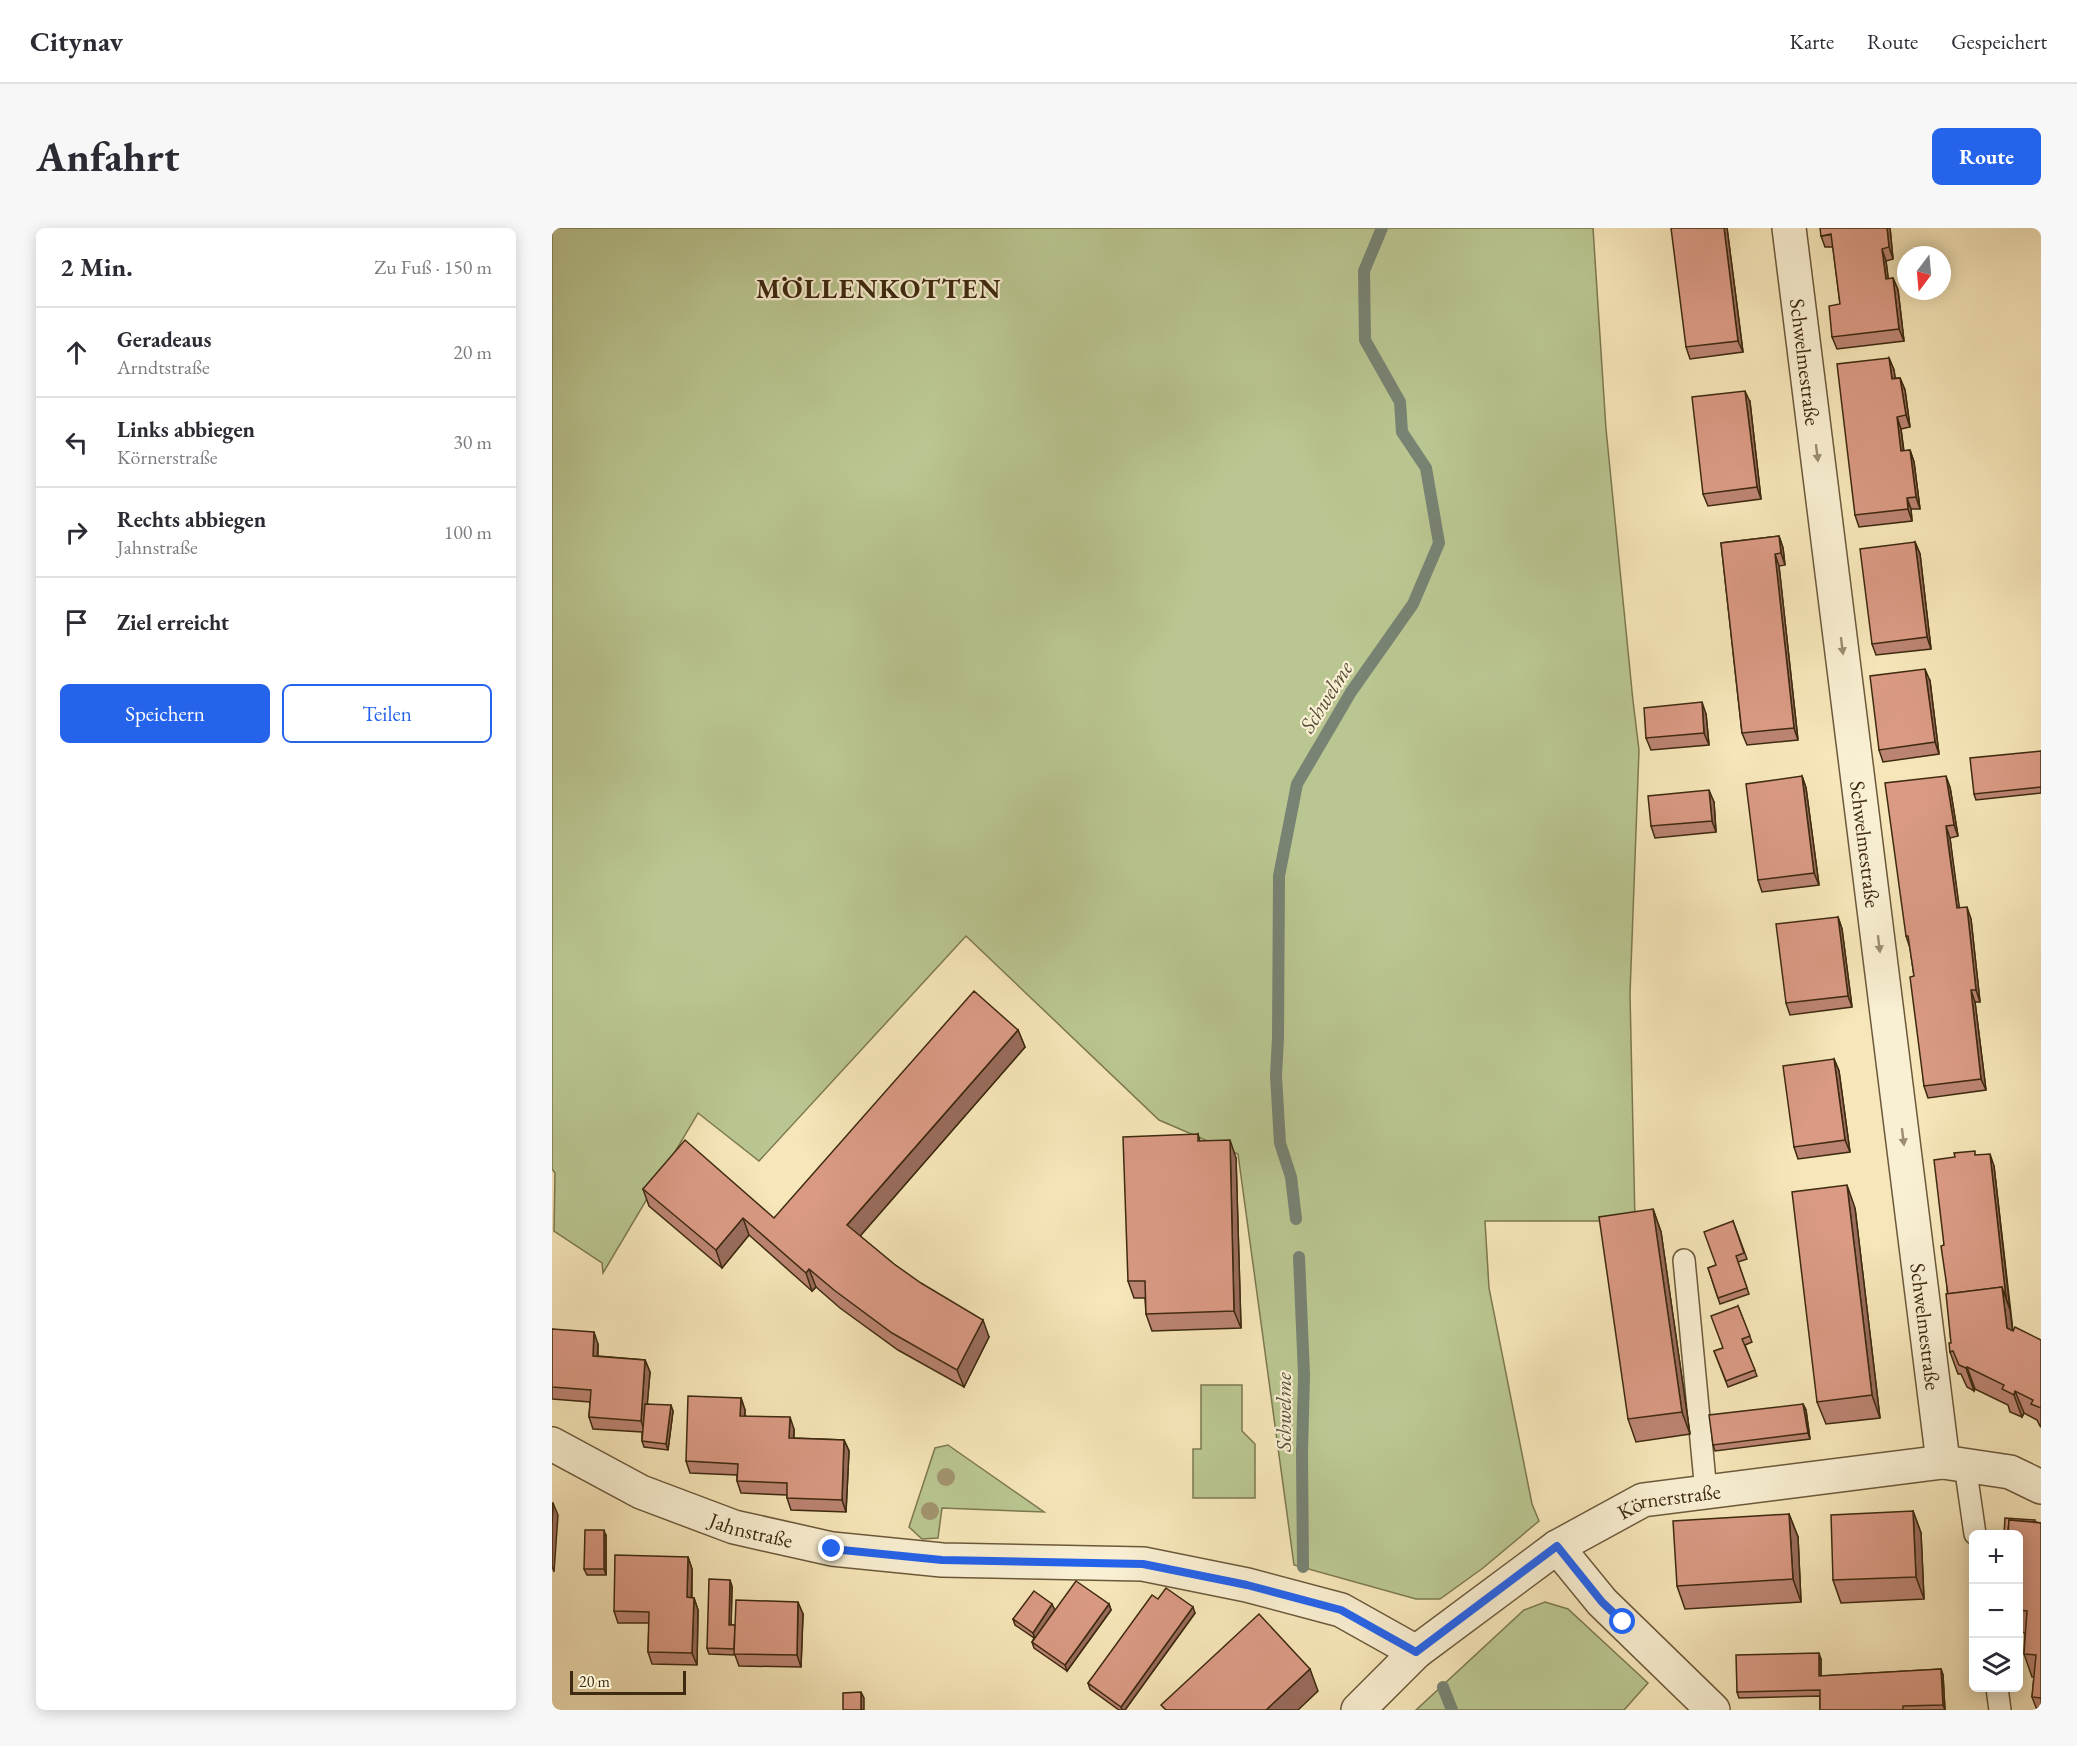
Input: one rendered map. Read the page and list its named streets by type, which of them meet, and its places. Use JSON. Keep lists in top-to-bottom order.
{
  "streets": {
    "street": ["Schwelmestraße", "Körnerstraße", "Jahnstraße"]
  },
  "crossings": [
    ["Schwelmestraße", "Körnerstraße"],
    ["Körnerstraße", "Jahnstraße"]
  ],
  "one_way": ["Schwelmestraße"],
  "districts": ["MÖLLENKOTTEN"],
  "water": ["Schwelme"],
  "scale_bar": "20 m",
  "north": "bottom",
  "page": {
    "header": "Citynav",
    "nav": ["Karte", "Route", "Gespeichert"],
    "buttons": [
      "Route",
      ["Speichern", "Teilen"]
    ],
    "title": "Anfahrt",
    "heading": ["2 Min.", "Zu Fuß · 150 m"],
    "list": [
      ["Geradeaus", "Arndtstraße", "20 m"],
      ["Links abbiegen", "Körnerstraße", "30 m"],
      ["Rechts abbiegen", "Jahnstraße", "100 m"],
      "Ziel erreicht"
    ],
    "map_buttons": ["+", "−"],
    "scale": "20 m"
  }
}
